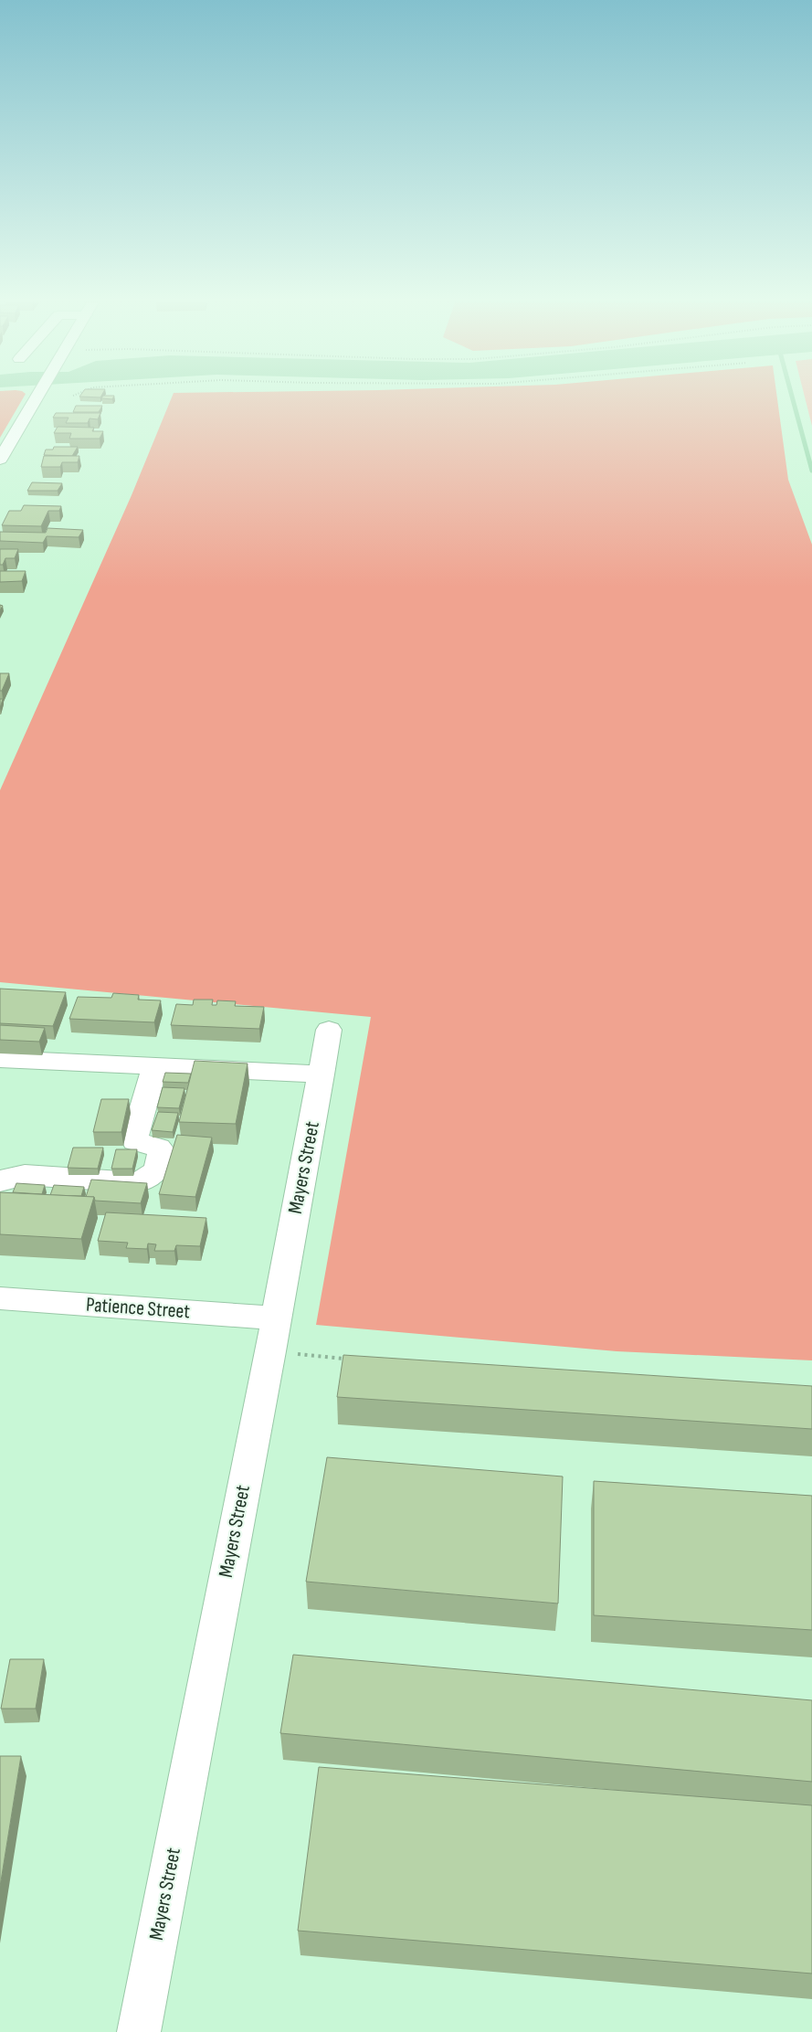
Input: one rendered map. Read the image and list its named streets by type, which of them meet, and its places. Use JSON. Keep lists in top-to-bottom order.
{
  "streets": {
    "street": ["Mayers Street", "Patience Street"]
  },
  "crossings": [
    ["Mayers Street", "Patience Street"]
  ]
}
